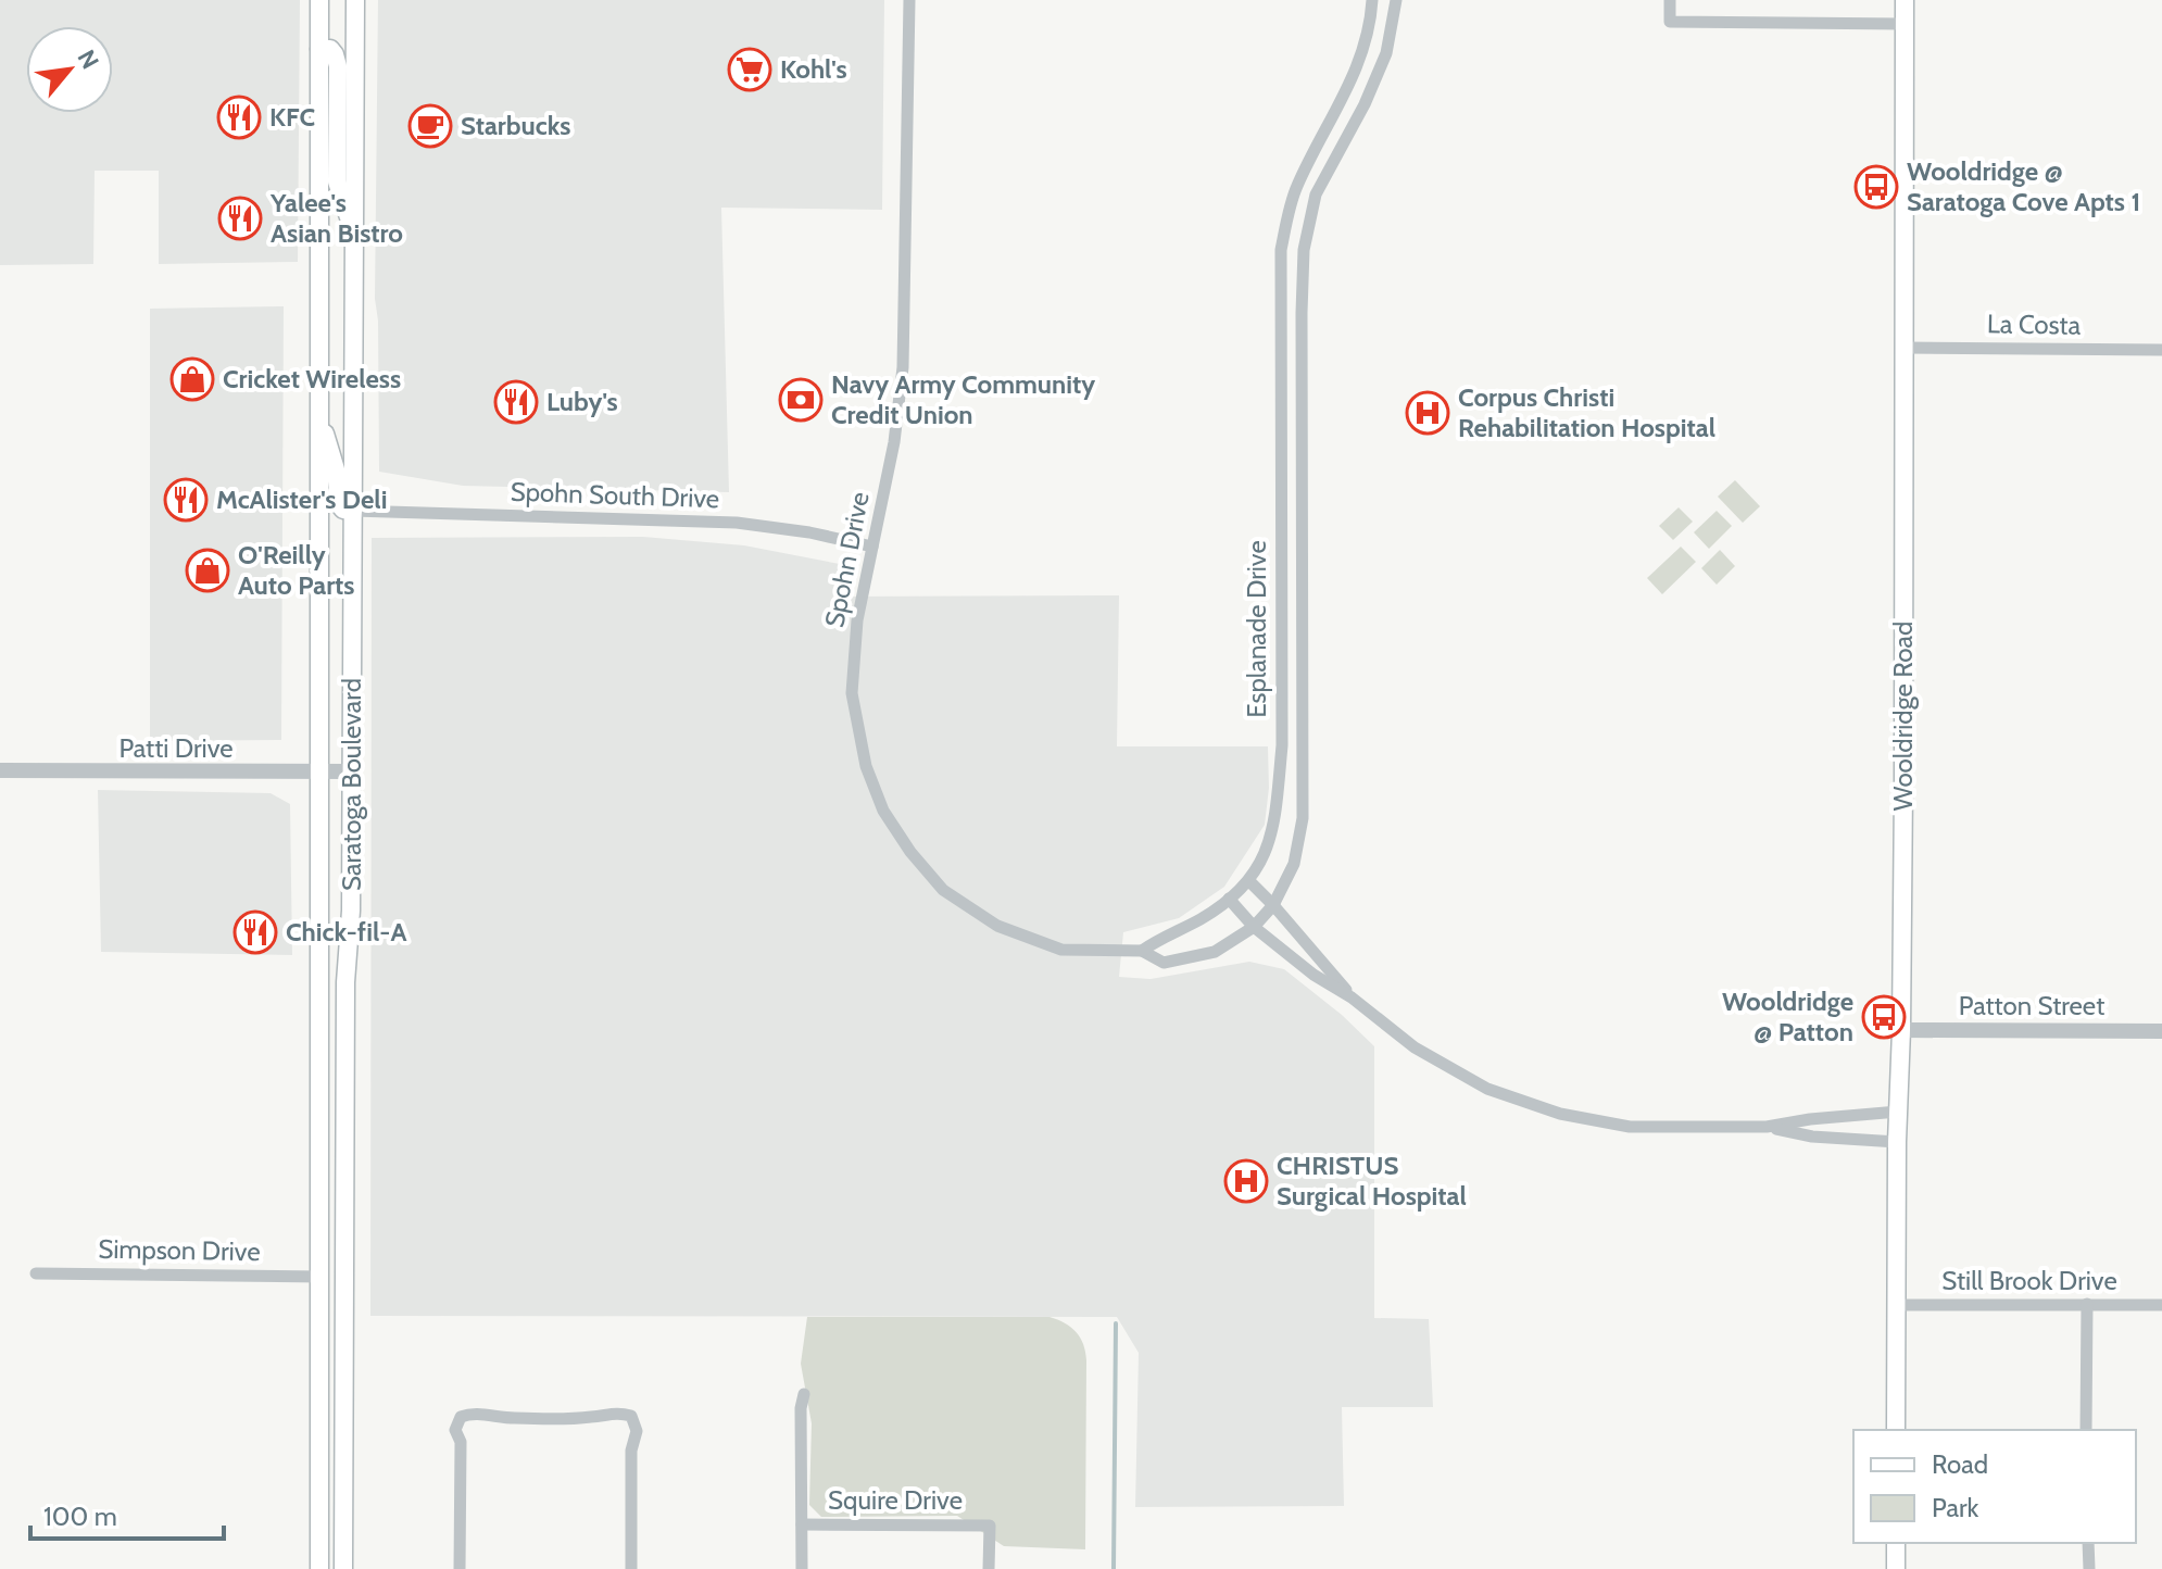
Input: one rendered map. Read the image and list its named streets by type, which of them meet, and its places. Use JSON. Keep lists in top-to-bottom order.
{
  "streets": {
    "main road": ["Wooldridge Road", "Saratoga Boulevard"],
    "street": [
      "La Costa",
      "Spohn South Drive",
      "Spohn Drive",
      "Esplanade Drive",
      "Patti Drive",
      "Patton Street",
      "Simpson Drive",
      "Still Brook Drive",
      "Squire Drive"
    ]
  },
  "crossings": [
    ["La Costa", "Wooldridge Road"],
    ["Spohn South Drive", "Spohn Drive"],
    ["Spohn South Drive", "Saratoga Boulevard"],
    ["Spohn Drive", "Esplanade Drive"],
    ["Wooldridge Road", "Patton Street"],
    ["Wooldridge Road", "Still Brook Drive"],
    ["Patti Drive", "Saratoga Boulevard"],
    ["Saratoga Boulevard", "Simpson Drive"]
  ],
  "places": {
    "supermarket": ["Kohl's"],
    "restaurant": [
      "KFC",
      "Yalee's Asian Bistro",
      "Luby's",
      "McAlister's Deli",
      "Chick-fil-A"
    ],
    "cafe": ["Starbucks"],
    "bus stop": ["Wooldridge @ Saratoga Cove Apts 1", "Wooldridge @ Patton"],
    "shop": ["Cricket Wireless", "O'Reilly Auto Parts"],
    "bank": ["Navy Army Community Credit Union"],
    "hospital": ["Corpus Christi Rehabilitation Hospital", "CHRISTUS Surgical Hospital"]
  },
  "legend": ["Road", "Park"],
  "scale_bar": "100 m",
  "north": "top right"
}
